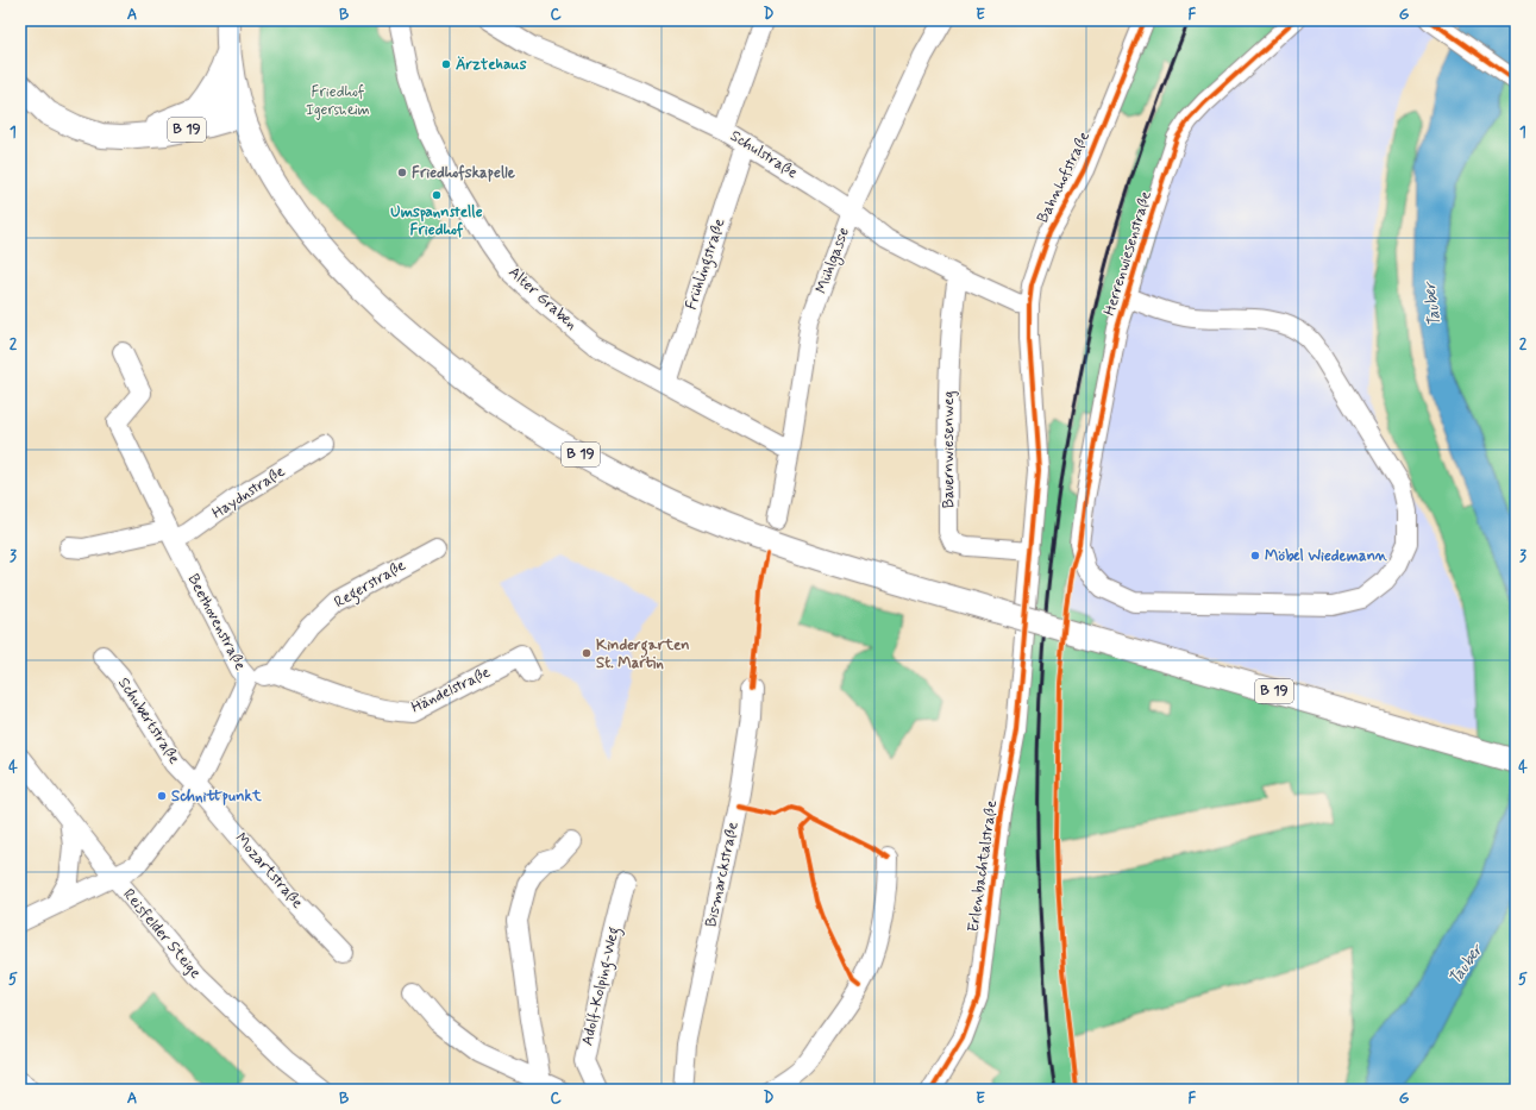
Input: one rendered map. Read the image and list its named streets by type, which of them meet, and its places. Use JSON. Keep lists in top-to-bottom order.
{
  "streets": {
    "main road": ["B 19"],
    "street": [
      "Schulstraße",
      "Bahnhofstraße",
      "Herrenwiesenstraße",
      "Mühlgasse",
      "Frühlingstraße",
      "Alter Graben",
      "Bauernwiesenweg",
      "Haydnstraße",
      "Regerstraße",
      "Beethovenstraße",
      "Händelstraße",
      "Schubertstraße",
      "Erlenbachtalstraße",
      "Mozartstraße",
      "Bismarckstraße",
      "Reisfelder Steige",
      "Adolf-Kolping-Weg"
    ]
  },
  "crossings": [
    ["Schulstraße", "Bahnhofstraße"],
    ["Schulstraße", "Mühlgasse"],
    ["Schulstraße", "Frühlingstraße"],
    ["Schulstraße", "Bauernwiesenweg"],
    ["Bahnhofstraße", "Bauernwiesenweg"],
    ["Bahnhofstraße", "Erlenbachtalstraße"],
    ["Mühlgasse", "Alter Graben"],
    ["Frühlingstraße", "Alter Graben"],
    ["Bauernwiesenweg", "Erlenbachtalstraße"],
    ["Haydnstraße", "Beethovenstraße"],
    ["Regerstraße", "Händelstraße"],
    ["Beethovenstraße", "Schubertstraße"],
    ["Beethovenstraße", "Mozartstraße"],
    ["Beethovenstraße", "Reisfelder Steige"],
    ["Schubertstraße", "Mozartstraße"]
  ],
  "water": ["Tauber"],
  "parks": ["Friedhof Igersheim"],
  "places": [
    "Ärztehaus",
    "Friedhofskapelle",
    "Umspannstelle Friedhof",
    "Möbel Wiedemann",
    "Kindergarten St. Martin",
    "Schnittpunkt"
  ],
  "grid": {
    "columns": [
      "A",
      "B",
      "C",
      "D",
      "E",
      "F",
      "G"
    ],
    "rows": [
      "1",
      "2",
      "3",
      "4",
      "5"
    ]
  }
}
